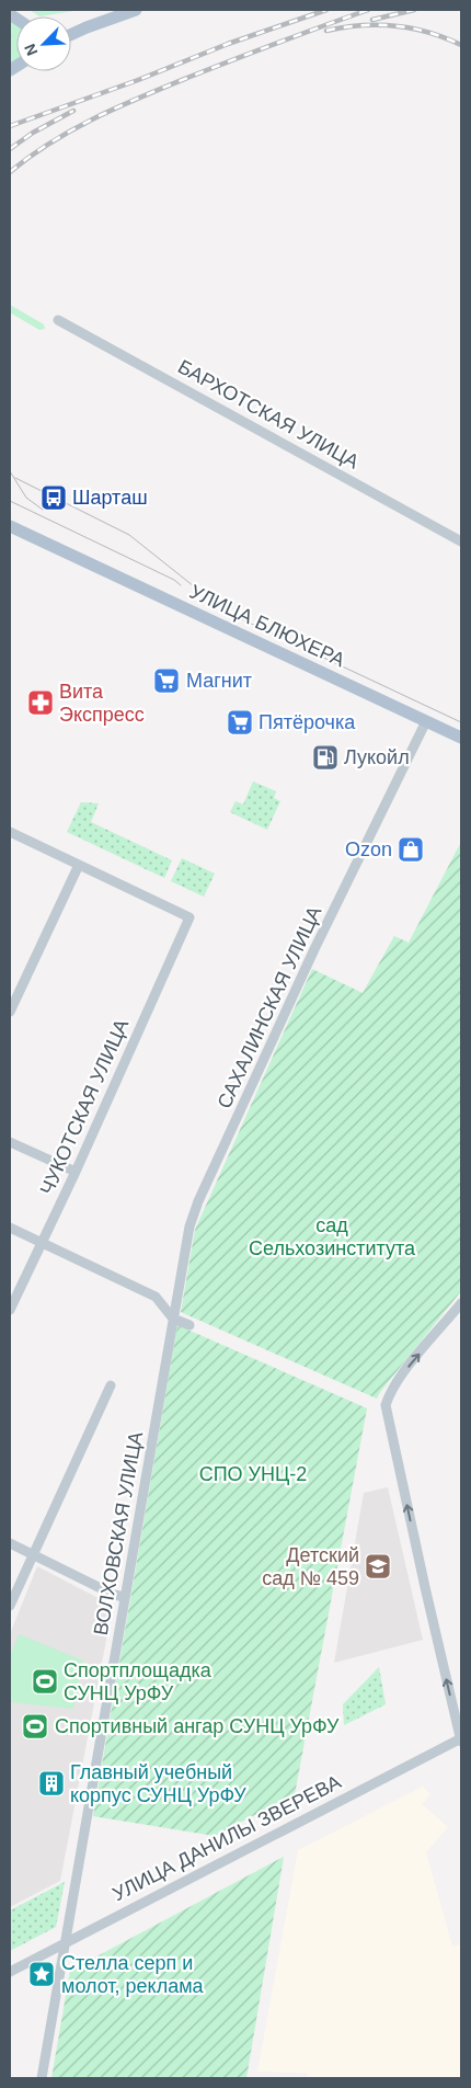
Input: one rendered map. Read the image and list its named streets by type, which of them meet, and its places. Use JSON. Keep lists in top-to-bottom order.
{
  "streets": {
    "main road": ["УЛИЦА БЛЮХЕРА"],
    "street": [
      "БАРХОТСКАЯ УЛИЦА",
      "САХАЛИНСКАЯ УЛИЦА",
      "ЧУКОТСКАЯ УЛИЦА",
      "ВОЛХОВСКАЯ УЛИЦА",
      "УЛИЦА ДАНИЛЫ ЗВЕРЕВА"
    ]
  },
  "crossings": [
    ["УЛИЦА БЛЮХЕРА", "САХАЛИНСКАЯ УЛИЦА"],
    ["САХАЛИНСКАЯ УЛИЦА", "ВОЛХОВСКАЯ УЛИЦА"],
    ["ВОЛХОВСКАЯ УЛИЦА", "УЛИЦА ДАНИЛЫ ЗВЕРЕВА"]
  ],
  "parks": ["сад Сельхозинститута", "СПО УНЦ-2"],
  "places": {
    "bus stop": ["Шарташ"],
    "supermarket": ["Магнит", "Пятёрочка"],
    "pharmacy": ["Вита Экспресс"],
    "fuel station": ["Лукойл"],
    "shop": ["Ozon"],
    "school or university": ["Детский сад № 459"],
    "sports": ["Спортплощадка СУНЦ УрФУ", "Спортивный ангар СУНЦ УрФУ"],
    "building": ["Главный учебный корпус СУНЦ УрФУ"],
    "place": ["Стелла серп и молот, реклама"]
  },
  "north": "bottom left"
}
